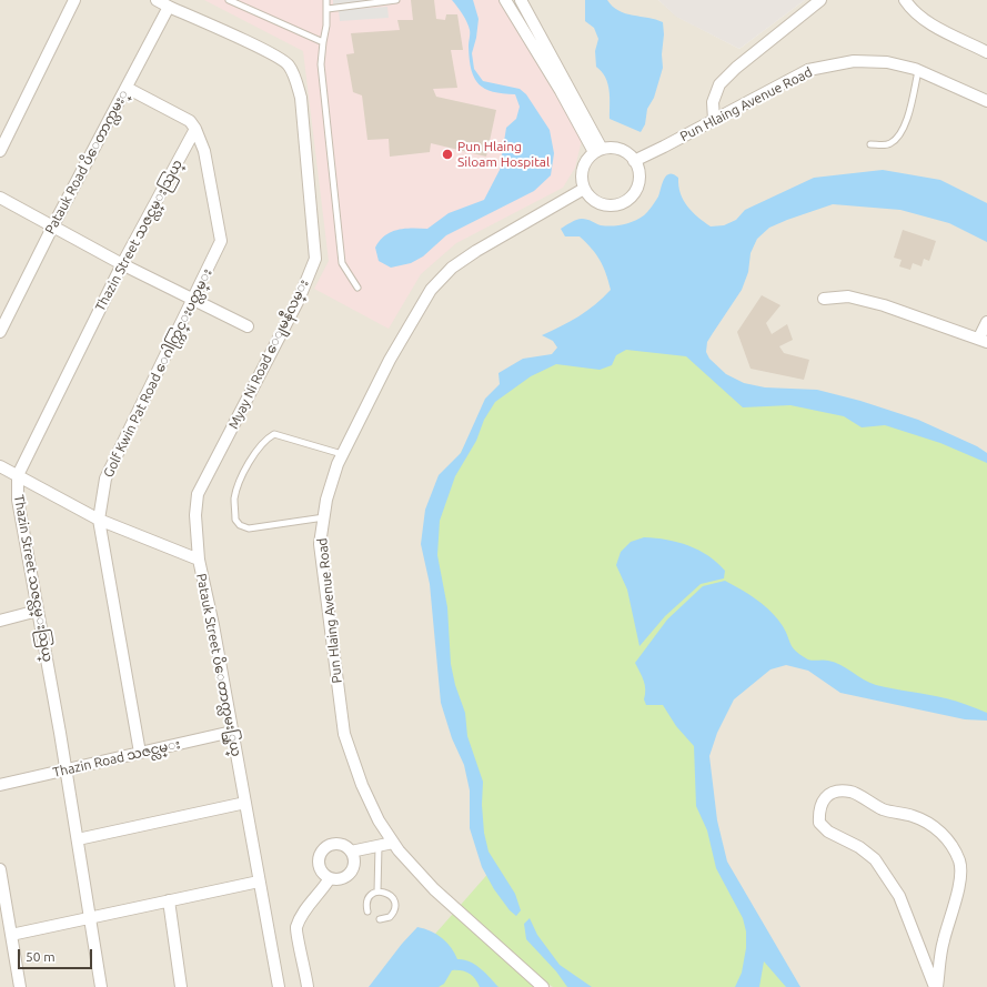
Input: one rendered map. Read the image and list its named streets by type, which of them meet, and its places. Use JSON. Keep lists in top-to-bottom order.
{
  "streets": {
    "street": [
      "Pun Hlaing Avenue Road",
      "Patauk Road ပိေတာက္လမး္",
      "Thazin Street သဇင္လမ္းသြယ္",
      "Myay Ni Road ေျမနီလမ္း",
      "Golf Kwin Pat Road ေဂါက္ကြင္းပတ္လမ္း",
      "Patauk Street ပိေတာက္လမး္သြယ္",
      "Thazin Road သဇင္လမ္း"
    ]
  },
  "crossings": [
    ["Patauk Road ပိေတာက္လမး္", "Myay Ni Road ေျမနီလမ္း"],
    ["Thazin Street သဇင္လမ္းသြယ္", "Golf Kwin Pat Road ေဂါက္ကြင္းပတ္လမ္း"],
    ["Thazin Street သဇင္လမ္းသြယ္", "Patauk Street ပိေတာက္လမး္သြယ္"],
    ["Thazin Street သဇင္လမ္းသြယ္", "Thazin Road သဇင္လမ္း"],
    ["Myay Ni Road ေျမနီလမ္း", "Patauk Street ပိေတာက္လမး္သြယ္"],
    ["Golf Kwin Pat Road ေဂါက္ကြင္းပတ္လမ္း", "Patauk Street ပိေတာက္လမး္သြယ္"],
    ["Golf Kwin Pat Road ေဂါက္ကြင္းပတ္လမ္း", "Thazin Road သဇင္လမ္း"],
    ["Patauk Street ပိေတာက္လမး္သြယ္", "Thazin Road သဇင္လမ္း"]
  ],
  "places": ["Pun Hlaing Siloam Hospital"],
  "scale_bar": "50 m"
}
